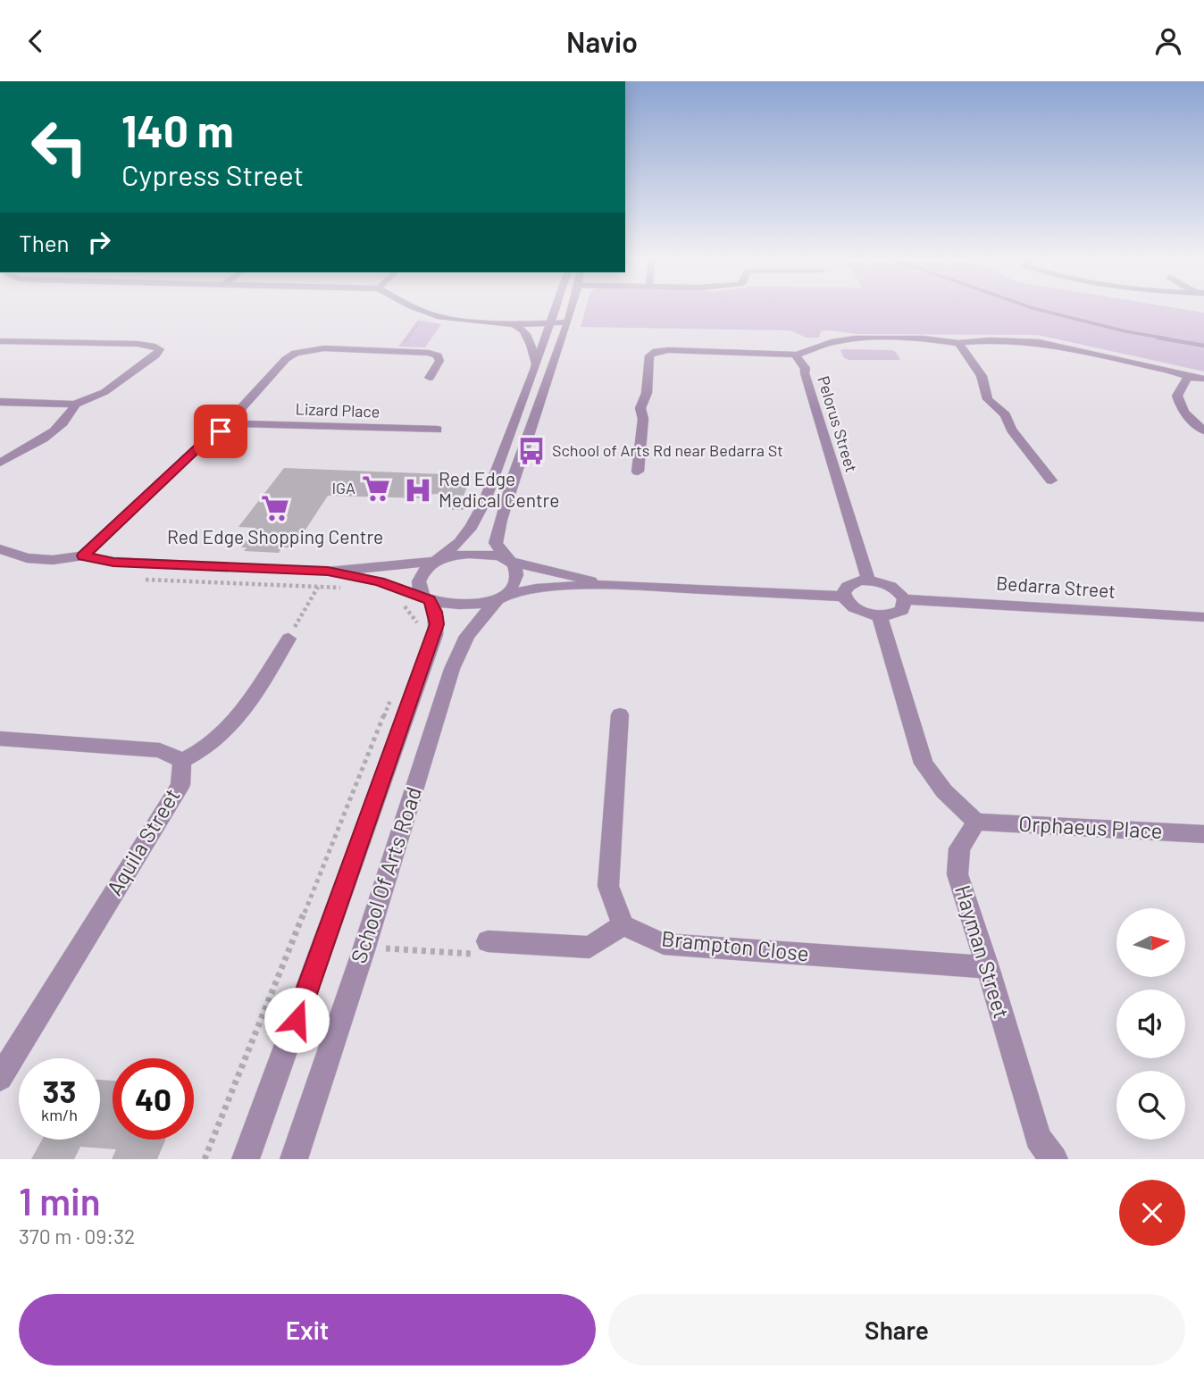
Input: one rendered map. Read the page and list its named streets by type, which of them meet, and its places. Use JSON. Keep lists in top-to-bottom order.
{
  "streets": {
    "street": [
      "Lizard Place",
      "Pelorus Street",
      "Bedarra Street",
      "Orphaeus Place",
      "Aquila Street",
      "School Of Arts Road",
      "Brampton Close",
      "Hayman Street"
    ]
  },
  "crossings": [
    ["Orphaeus Place", "Hayman Street"],
    ["Brampton Close", "Hayman Street"]
  ],
  "places": {
    "bus stop": ["School of Arts Rd near Bedarra St"],
    "supermarket": ["IGA", "Red Edge Shopping Centre"],
    "hospital": ["Red Edge Medical Centre"]
  },
  "north": "right",
  "page": {
    "header": "Navio",
    "turn": ["140 m", "Cypress Street"],
    "then": "Then",
    "speed": "33 km/h",
    "limit": "40",
    "heading": ["1 min", "370 m · 09:32"],
    "buttons": ["Exit", "Share"]
  }
}
